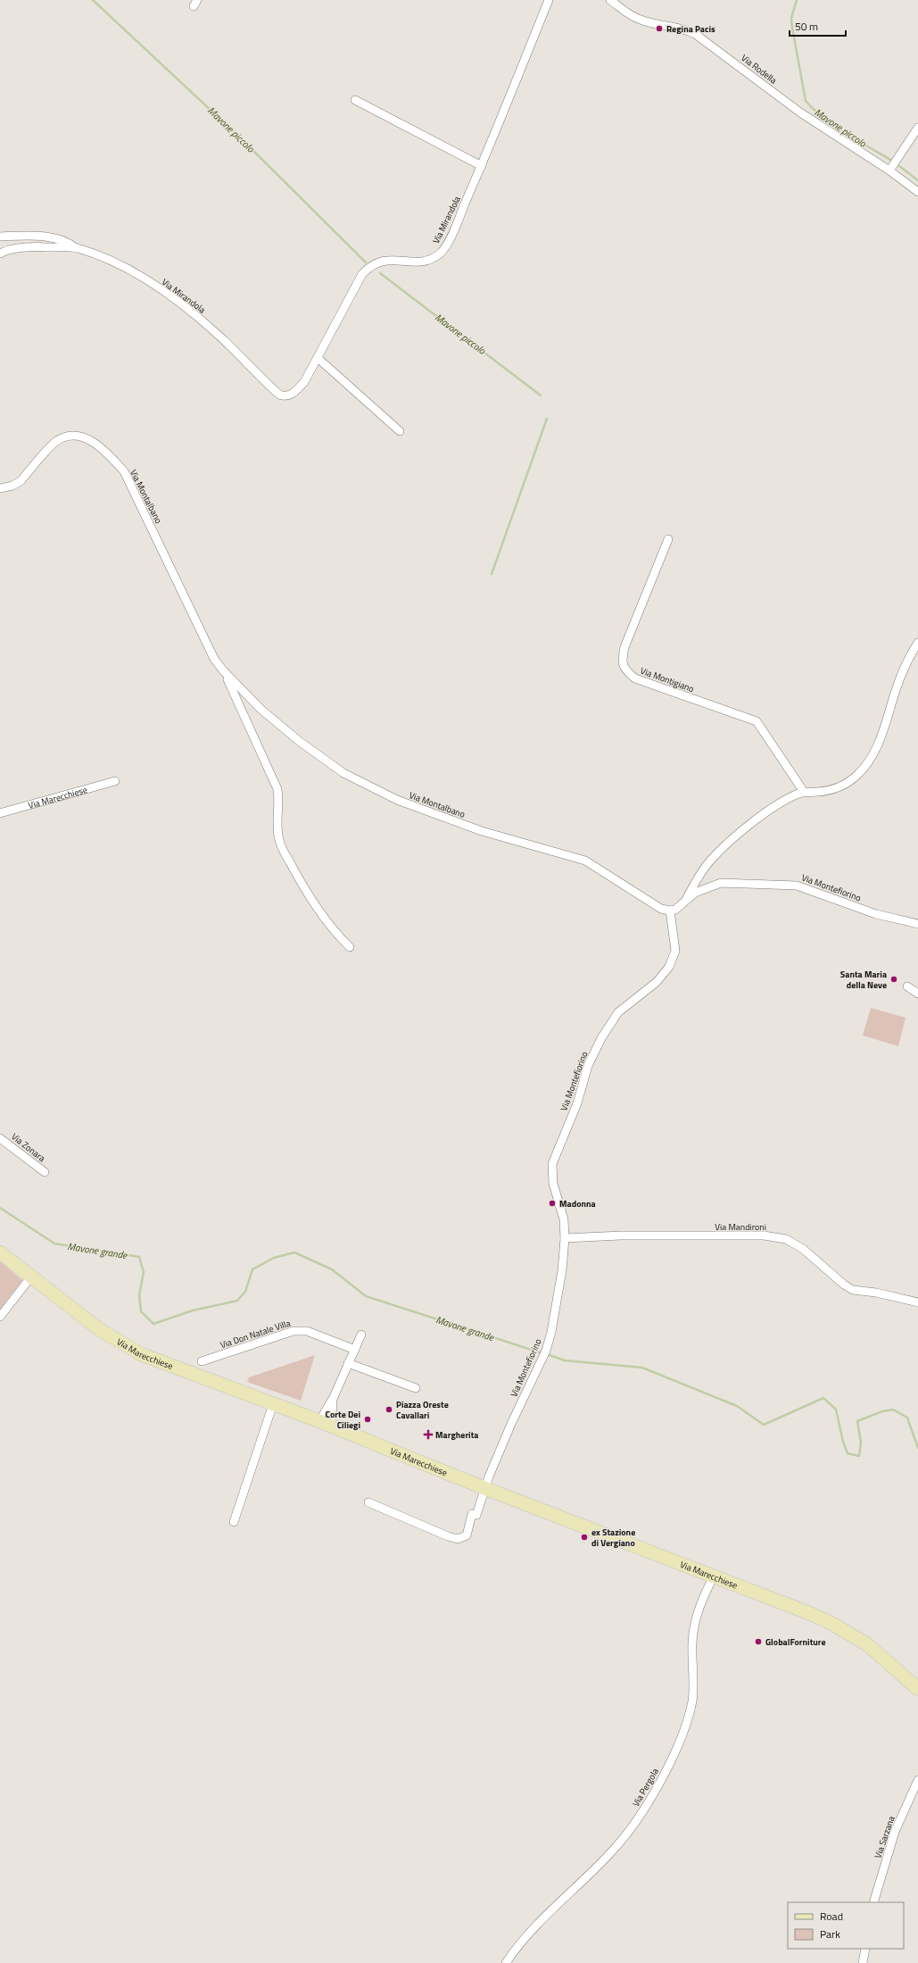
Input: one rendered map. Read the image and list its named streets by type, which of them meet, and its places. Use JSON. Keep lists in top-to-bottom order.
{
  "streets": {
    "main road": ["Via Marecchiese"],
    "street": [
      "Via Rodella",
      "Via Mirandola",
      "Via Montalbano",
      "Via Montigiano",
      "Via Montefiorino",
      "Via Zonara",
      "Via Mandironi",
      "Via Don Natale Villa",
      "Via Pergola",
      "Via Sarzana"
    ]
  },
  "crossings": [
    ["Via Montalbano", "Via Montefiorino"],
    ["Via Marecchiese", "Via Montefiorino"],
    ["Via Marecchiese", "Via Pergola"],
    ["Via Montefiorino", "Via Mandironi"]
  ],
  "water": ["Mavone piccolo", "Mavone grande"],
  "places": {
    "other": [
      "Regina Pacis",
      "Santa Maria della Neve",
      "Madonna",
      "Piazza Oreste Cavallari",
      "Corte Dei Ciliegi",
      "ex Stazione di Vergiano",
      "GlobalForniture"
    ],
    "health": ["Margherita"]
  },
  "legend": ["Road", "Park"],
  "scale_bar": "50 m"
}
